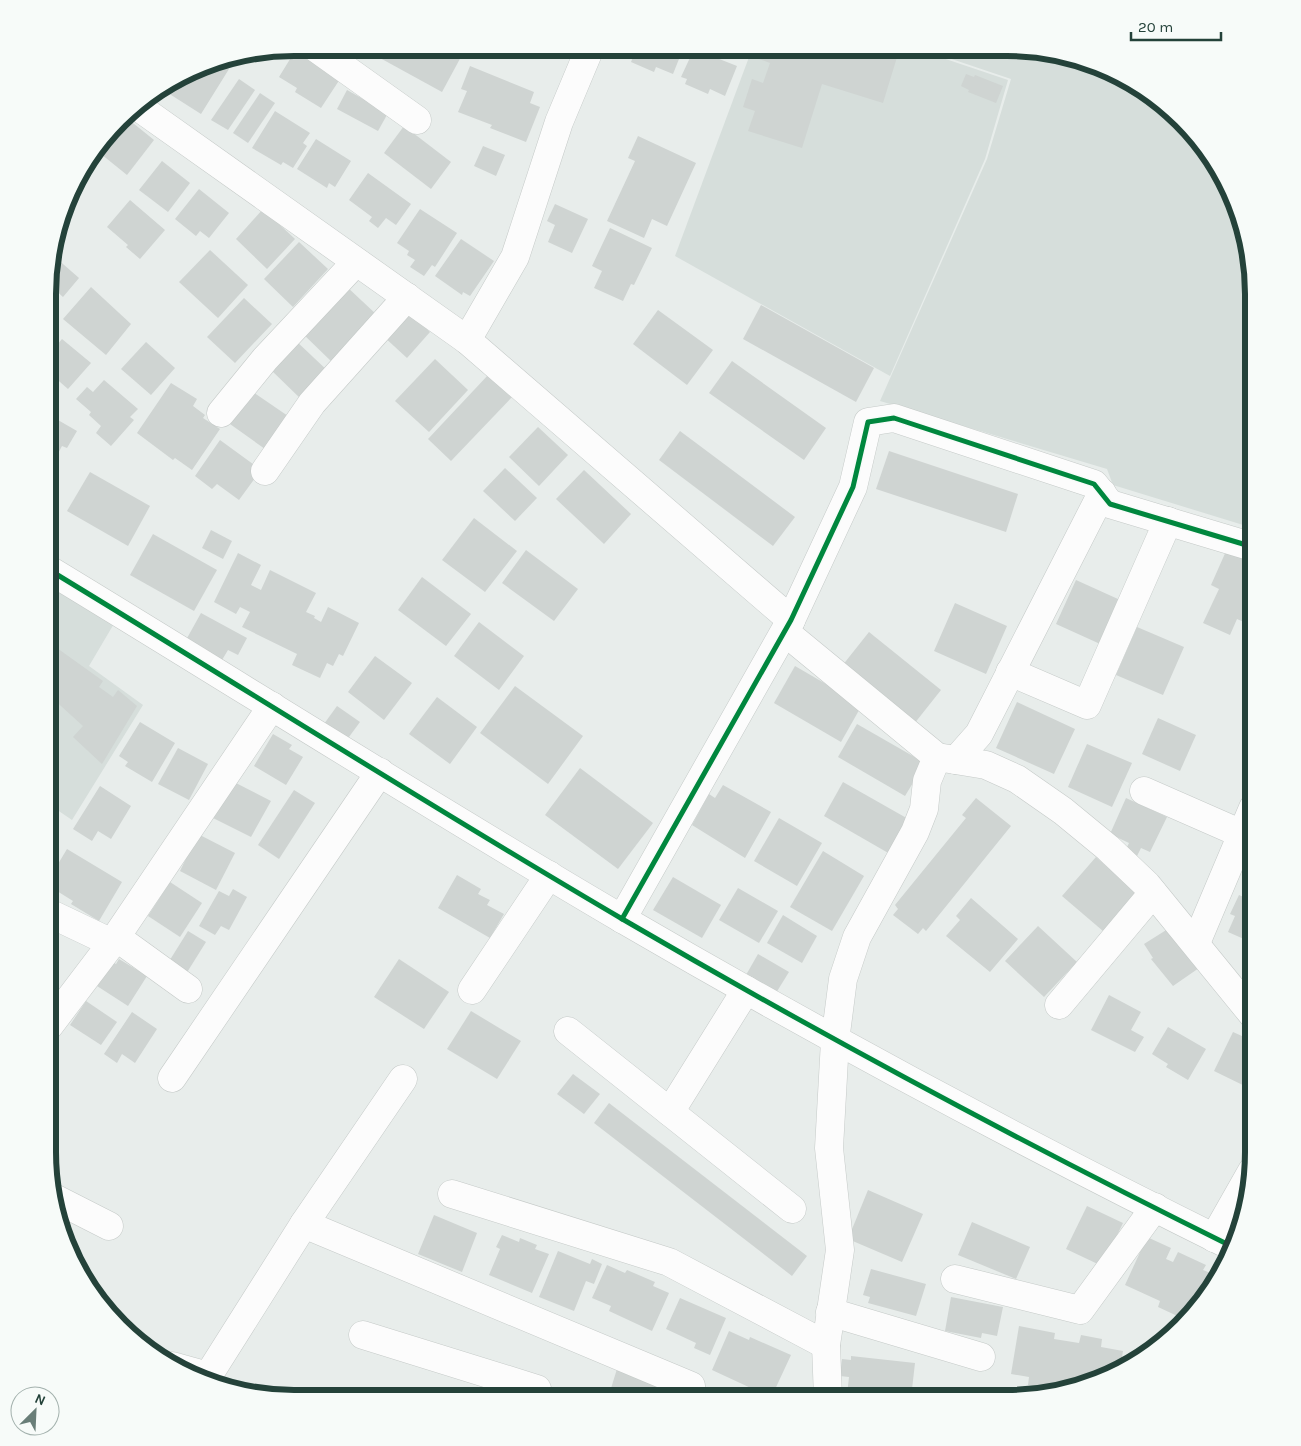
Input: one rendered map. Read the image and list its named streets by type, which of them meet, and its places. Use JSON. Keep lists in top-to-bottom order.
{
  "scale_bar": "20 m",
  "north": "top right"
}
